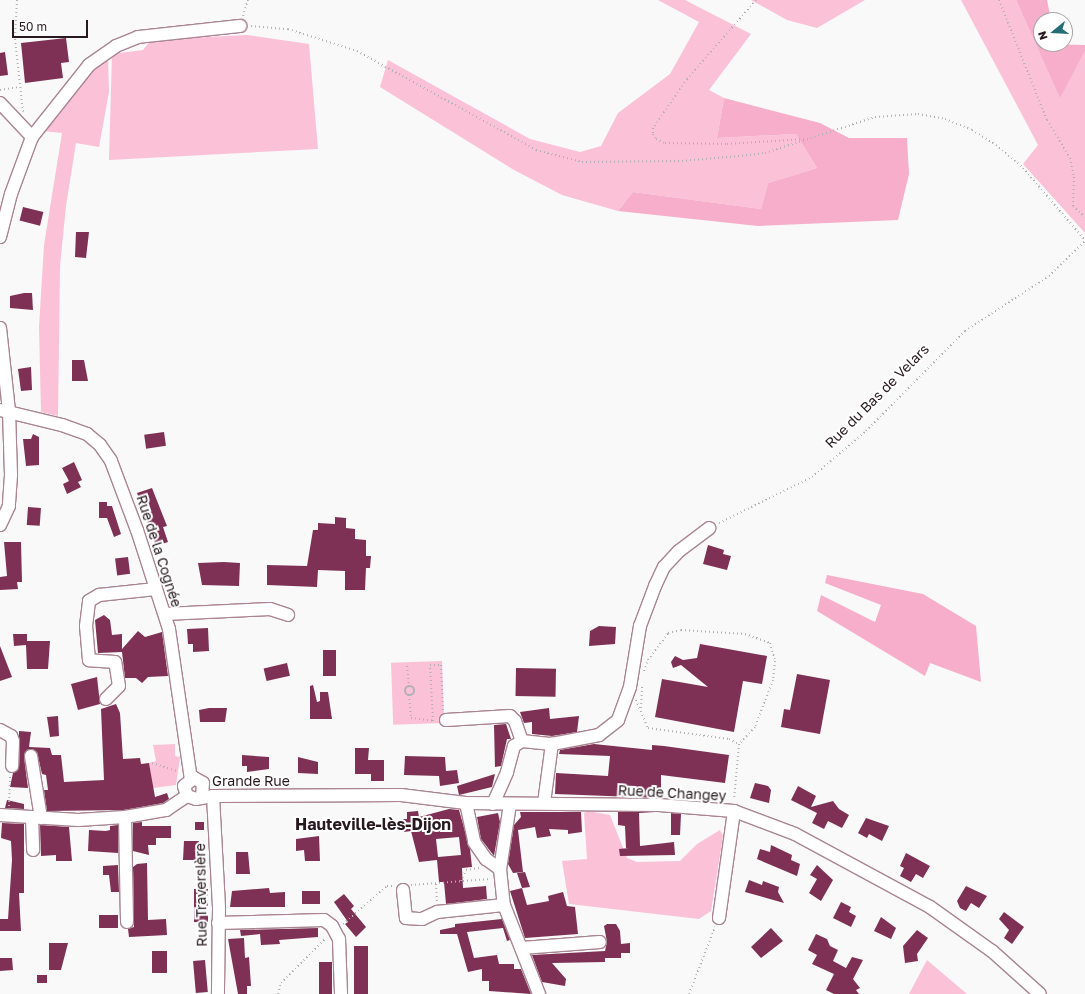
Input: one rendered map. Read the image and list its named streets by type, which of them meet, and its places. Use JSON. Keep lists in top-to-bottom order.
{
  "streets": {
    "street": [
      "Rue de la Cognée",
      "Grande Rue",
      "Rue de Changey",
      "Rue Traversière"
    ],
    "path": ["Rue du Bas de Velars"]
  },
  "crossings": [
    ["Rue de la Cognée", "Grande Rue"],
    ["Grande Rue", "Rue de Changey"],
    ["Grande Rue", "Rue Traversière"]
  ],
  "districts": ["Hauteville-lès-Dijon"],
  "scale_bar": "50 m",
  "north": "left"
}
